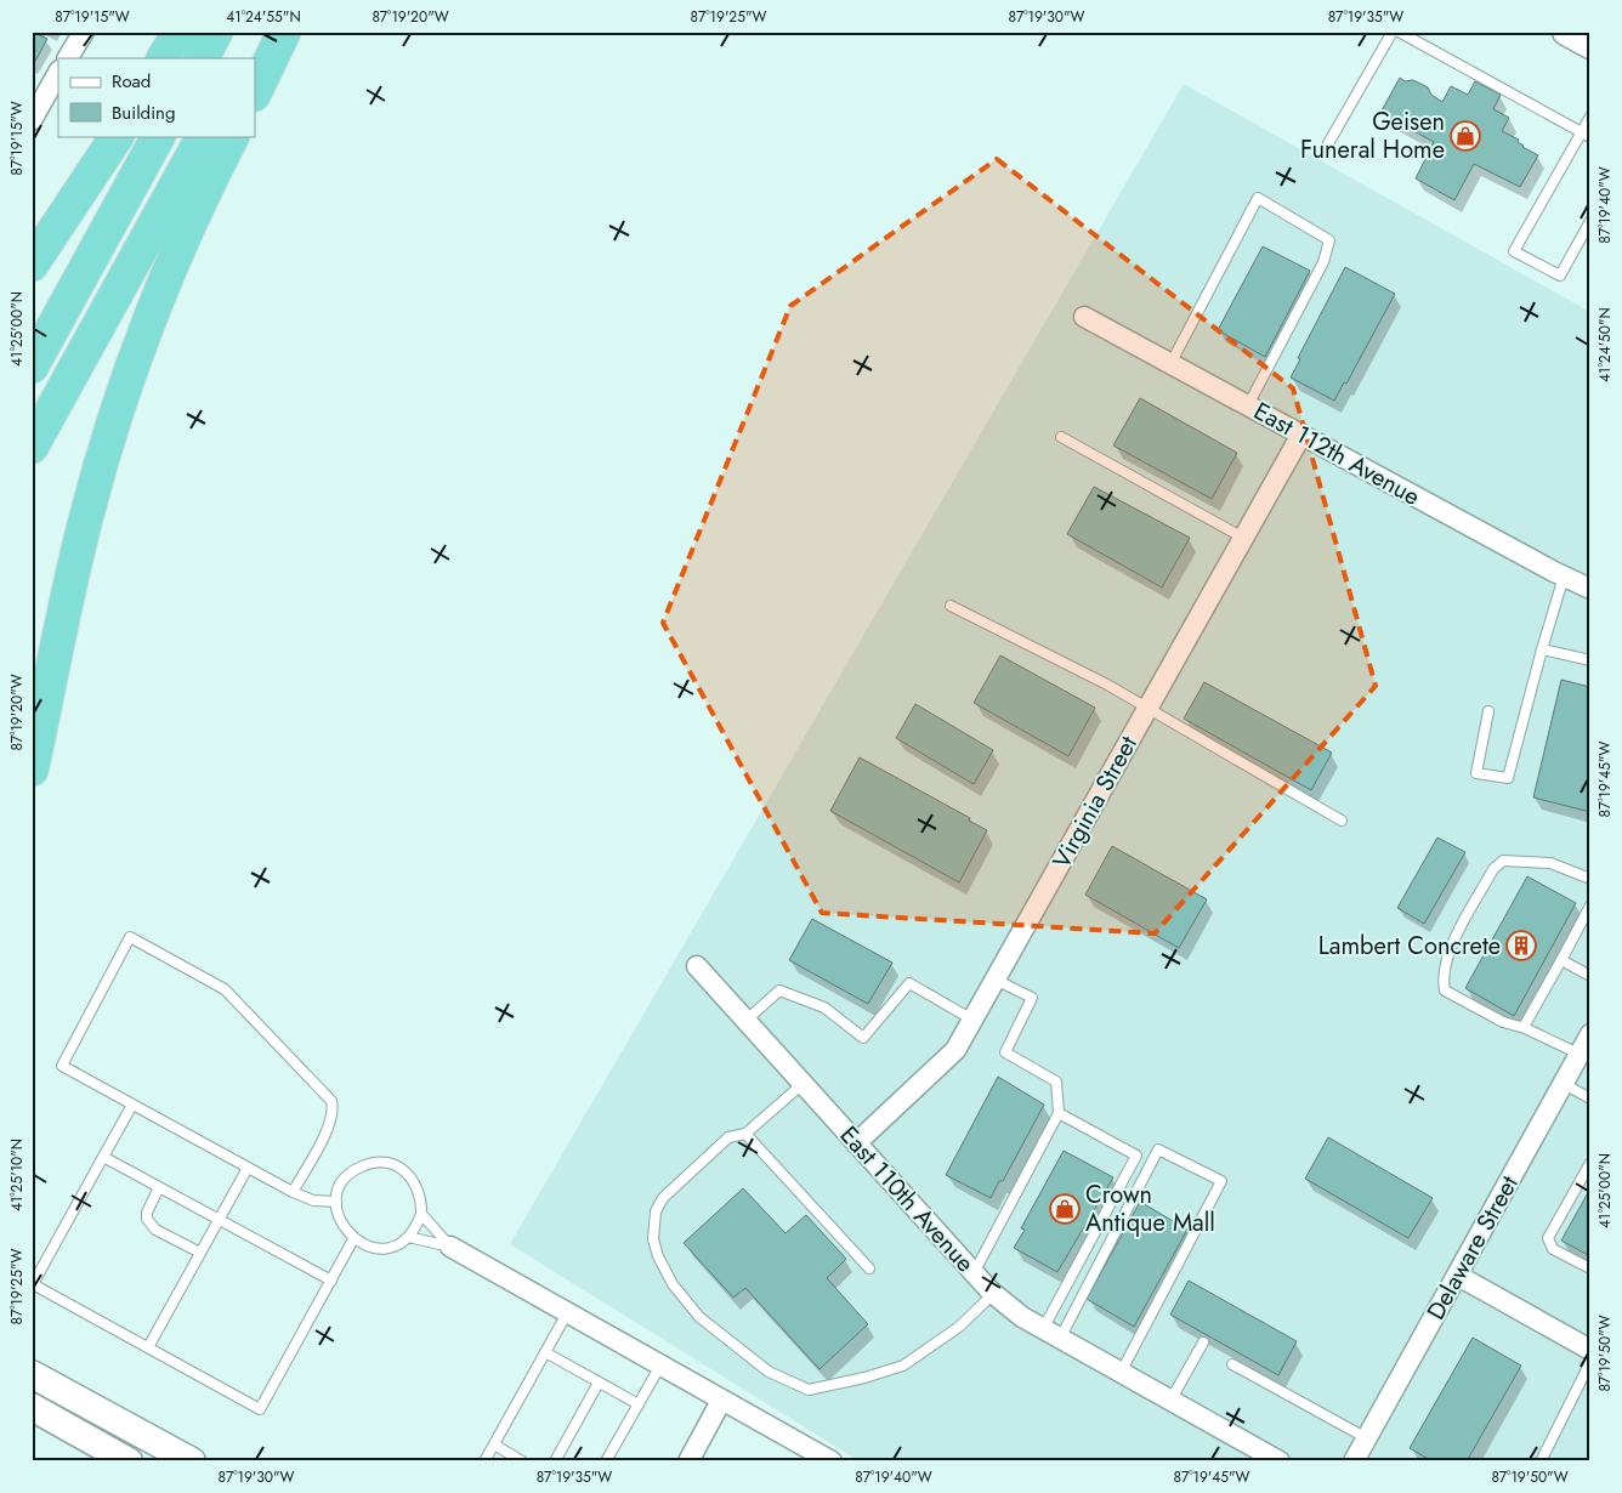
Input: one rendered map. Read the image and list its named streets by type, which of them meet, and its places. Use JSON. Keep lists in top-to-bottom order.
{
  "streets": {
    "street": [
      "East 112th Avenue",
      "Virginia Street",
      "East 110th Avenue",
      "Delaware Street"
    ]
  },
  "crossings": [
    ["East 112th Avenue", "Virginia Street"],
    ["Virginia Street", "East 110th Avenue"]
  ],
  "places": {
    "shop": ["Geisen Funeral Home", "Crown Antique Mall"],
    "building": ["Lambert Concrete"]
  },
  "legend": ["Road", "Building"],
  "coordinates": [
    "87°19'15\"W",
    "41°24'55\"N",
    "87°19'20\"W",
    "87°19'25\"W",
    "87°19'30\"W",
    "87°19'35\"W",
    "87°19'40\"W",
    "41°25'00\"N",
    "41°24'50\"N",
    "87°19'45\"W",
    "41°25'10\"N",
    "87°19'50\"W"
  ]
}
